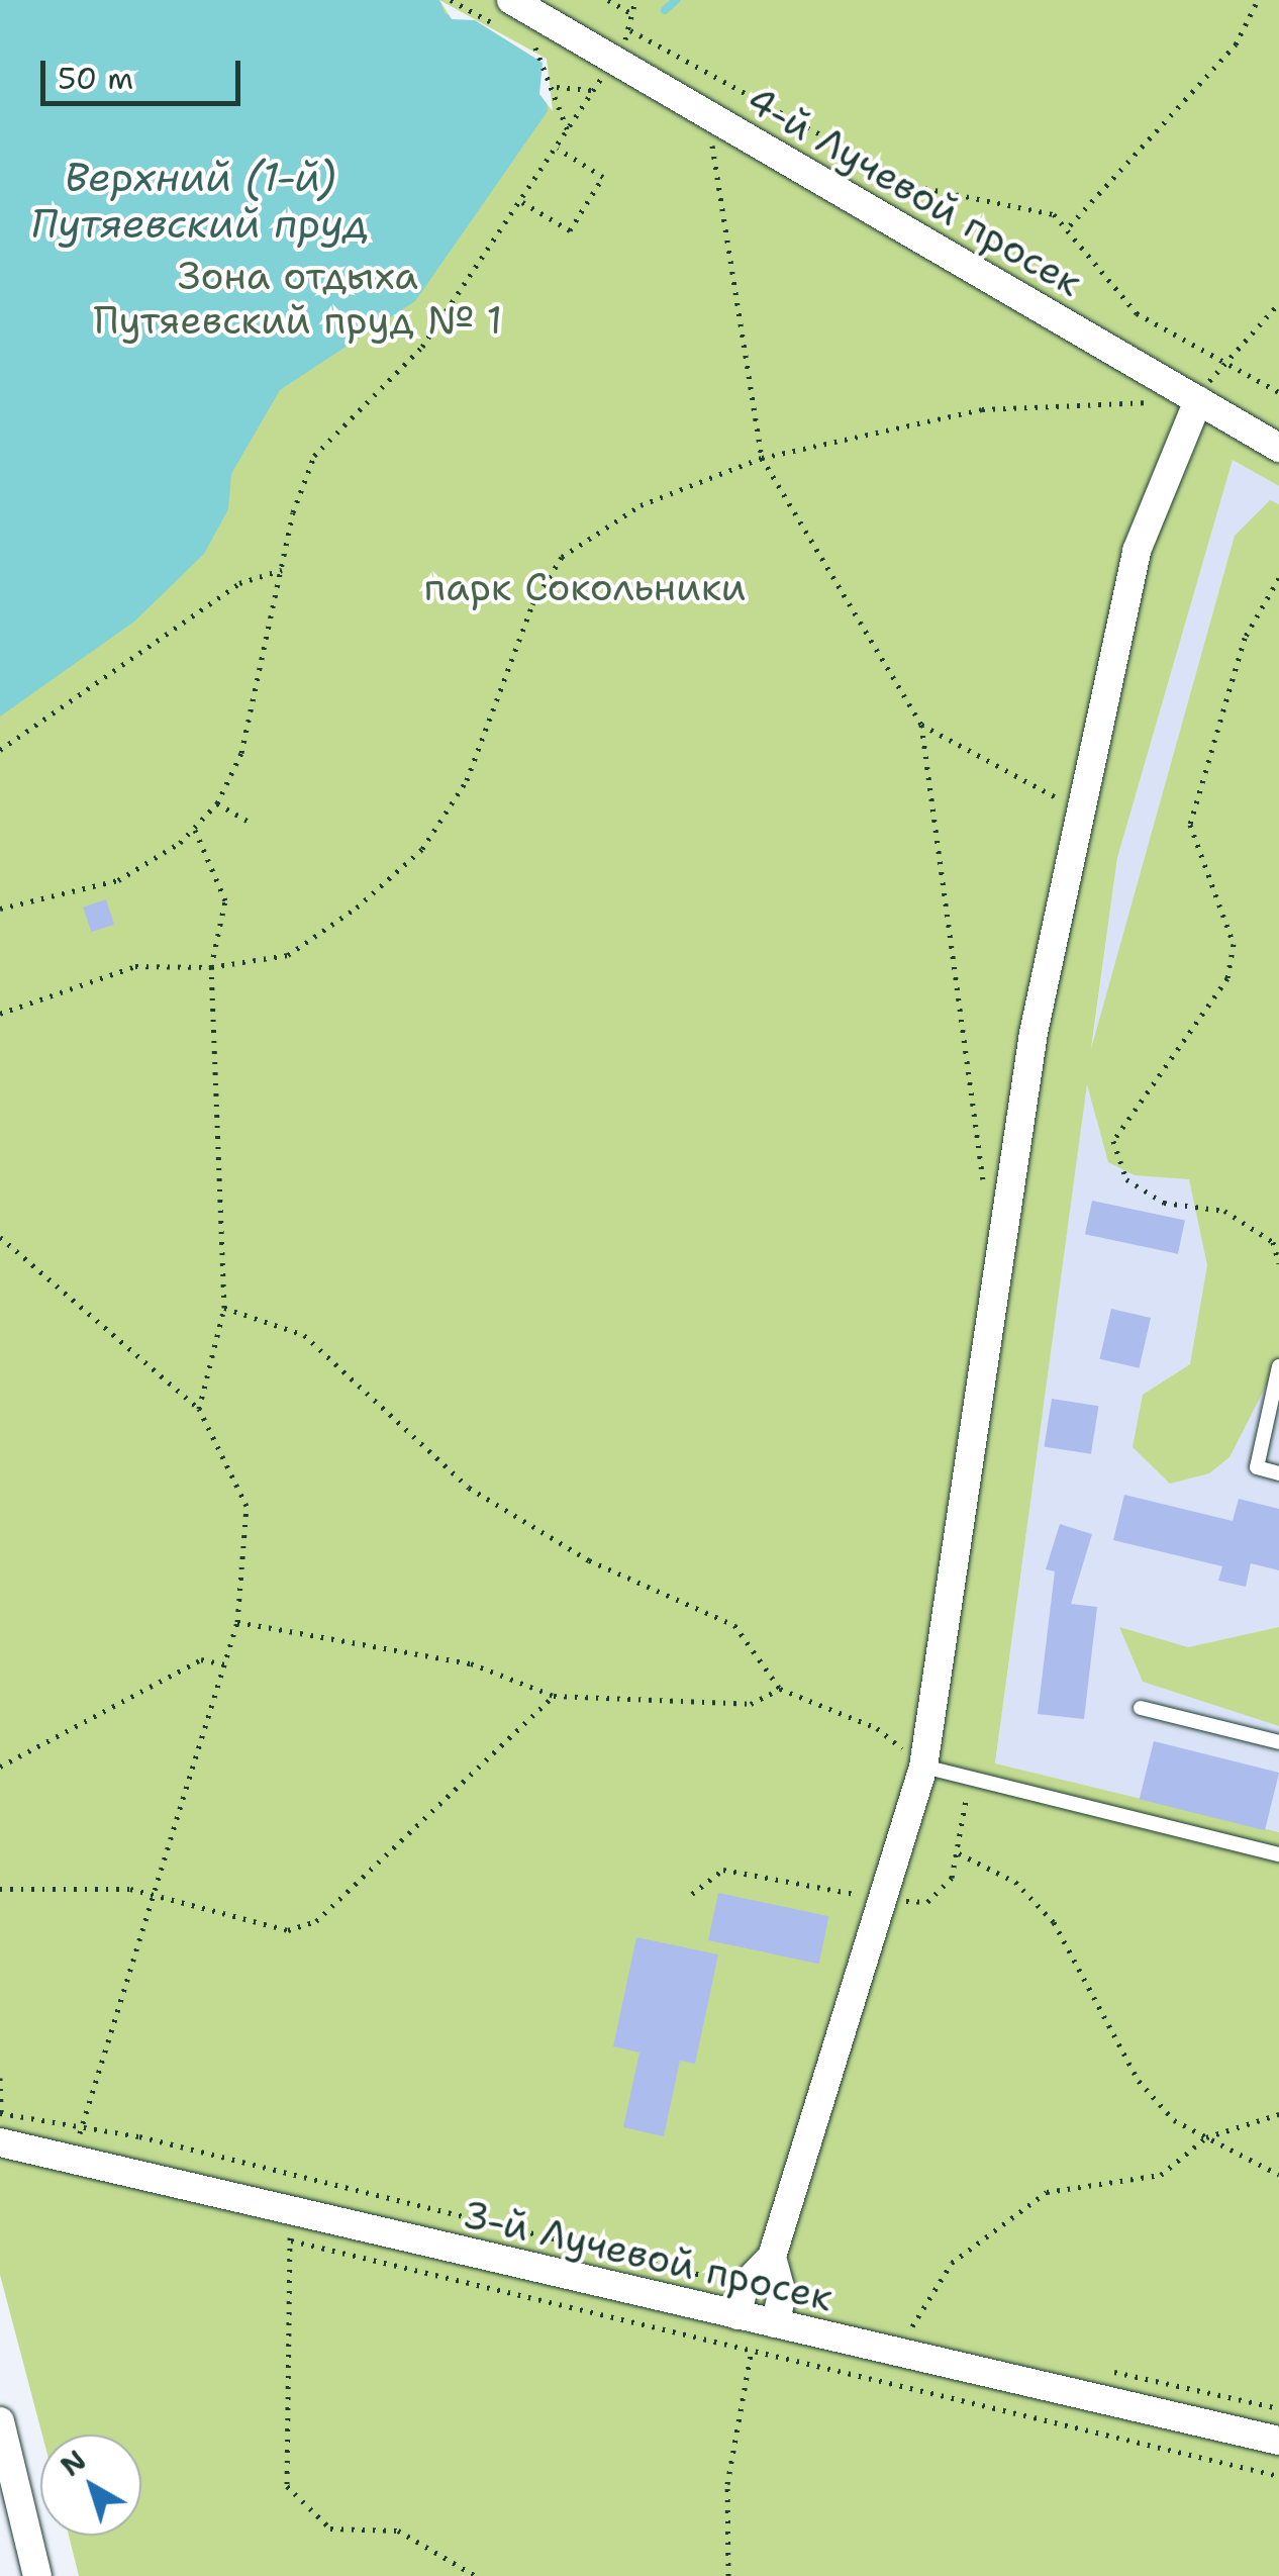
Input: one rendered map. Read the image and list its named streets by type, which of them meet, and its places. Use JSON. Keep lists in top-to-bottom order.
{
  "streets": {
    "street": ["4-й Лучевой просек", "3-й Лучевой просек"]
  },
  "water": ["Верхний (1-й) Путяевский пруд"],
  "parks": ["Зона отдыха Путяевский пруд № 1", "парк Сокольники"],
  "scale_bar": "50 m",
  "north": "top left"
}
